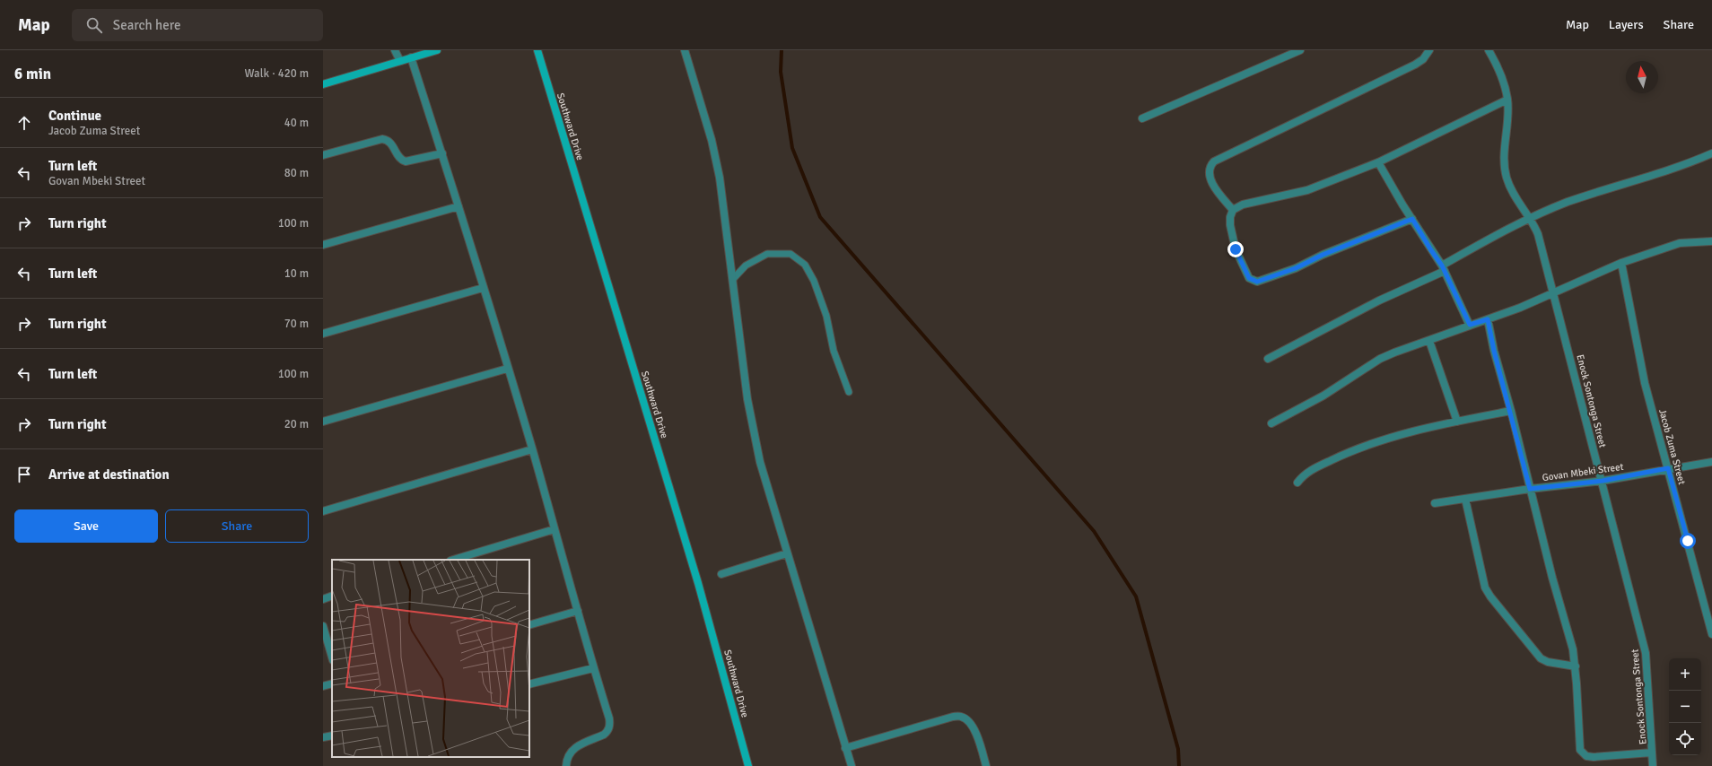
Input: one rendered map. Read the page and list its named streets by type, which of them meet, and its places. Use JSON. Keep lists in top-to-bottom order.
{
  "streets": {
    "main road": ["Southward Drive"],
    "street": ["Enock Sontonga Street", "Jacob Zuma Street", "Govan Mbeki Street"]
  },
  "crossings": [
    ["Enock Sontonga Street", "Govan Mbeki Street"],
    ["Jacob Zuma Street", "Govan Mbeki Street"]
  ],
  "north": "top",
  "page": {
    "header": "Map",
    "search": "Search here",
    "nav": ["Map", "Layers", "Share"],
    "heading": ["6 min", "Walk · 420 m"],
    "list": [
      ["Continue", "Jacob Zuma Street", "40 m"],
      ["Turn left", "Govan Mbeki Street", "80 m"],
      ["Turn right", "100 m"],
      ["Turn left", "10 m"],
      ["Turn right", "70 m"],
      ["Turn left", "100 m"],
      ["Turn right", "20 m"],
      "Arrive at destination"
    ],
    "buttons": ["Save", "Share"],
    "map_buttons": ["+", "−"]
  }
}
